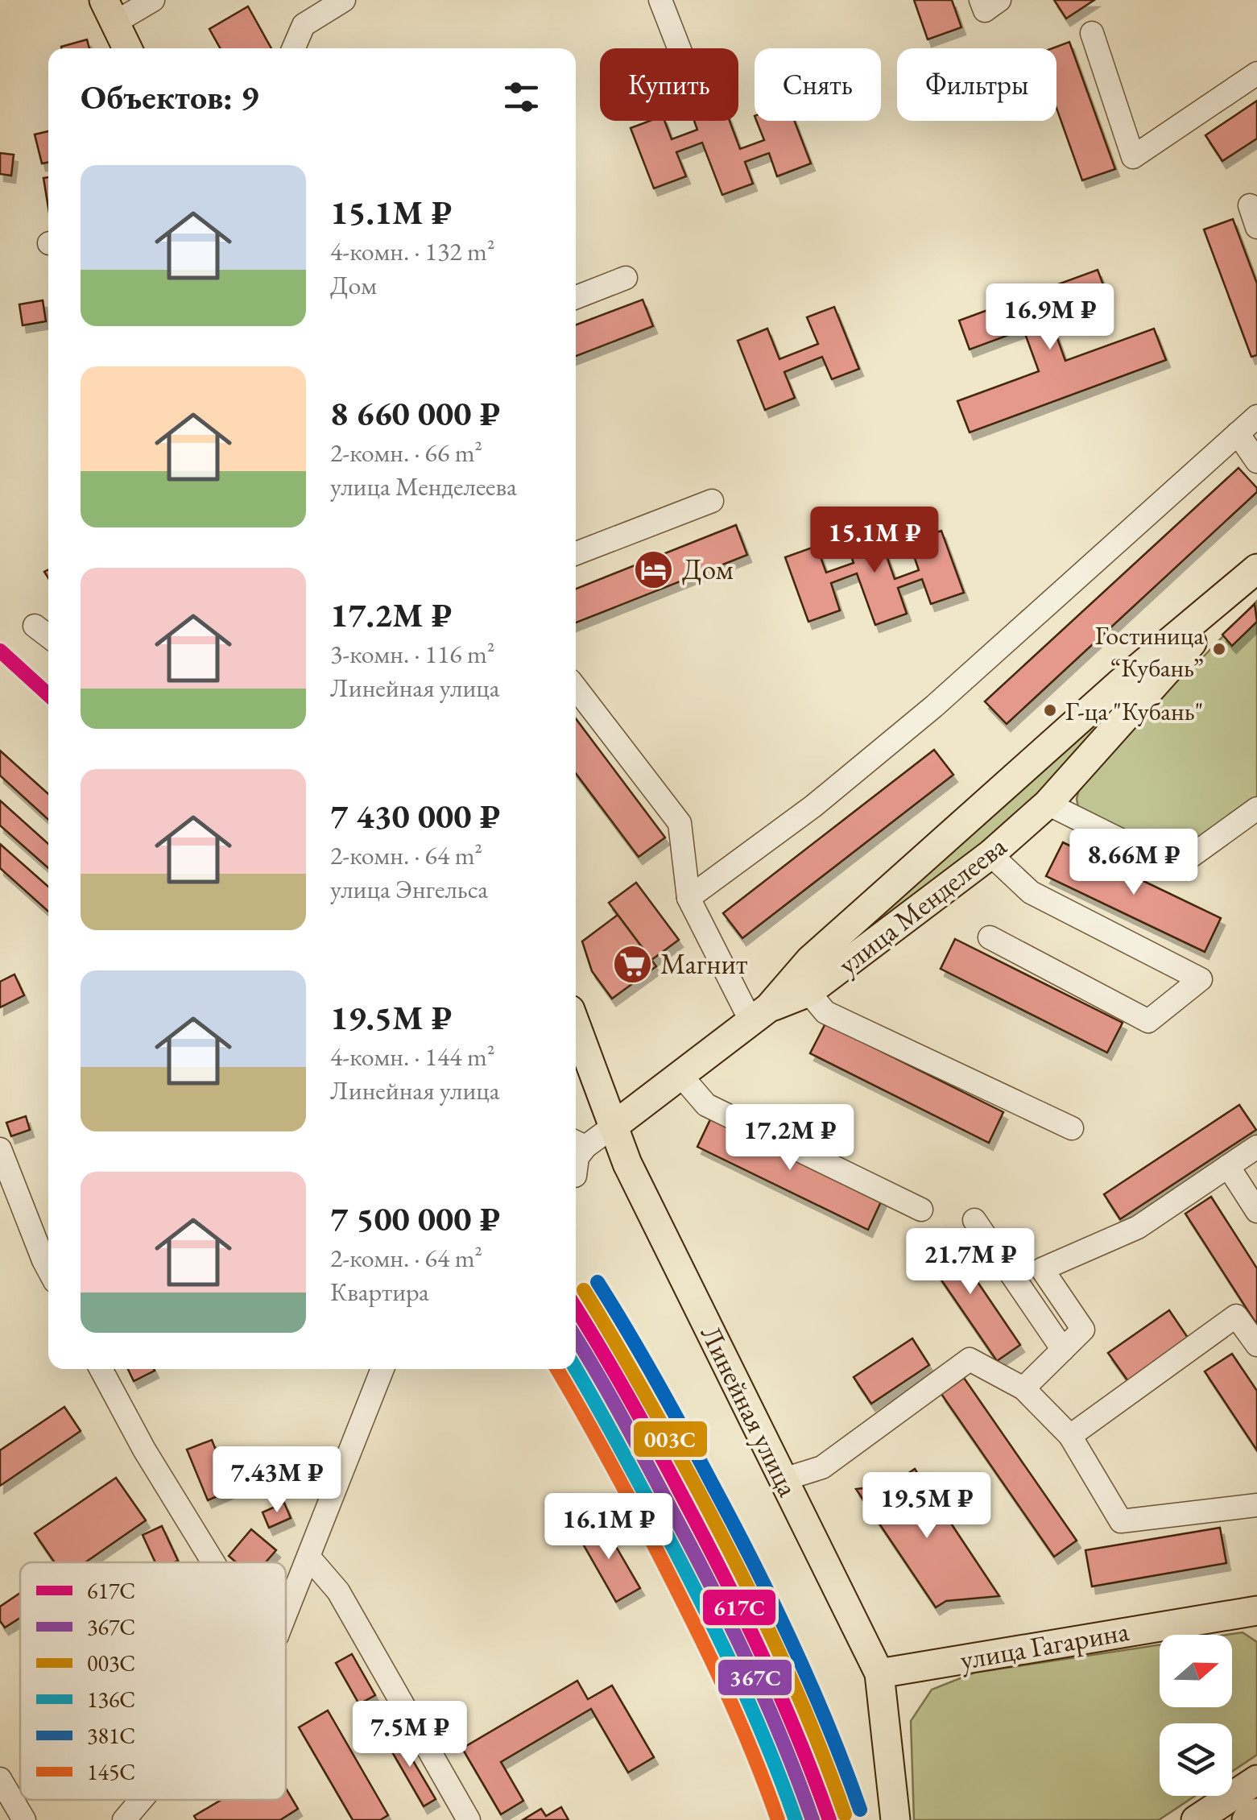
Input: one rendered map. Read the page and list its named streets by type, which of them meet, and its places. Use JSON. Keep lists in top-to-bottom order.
{
  "streets": {
    "main road": ["улица Менделеева", "Линейная улица", "улица Гагарина"]
  },
  "crossings": [
    ["улица Менделеева", "Линейная улица"],
    ["Линейная улица", "улица Гагарина"]
  ],
  "places": {
    "hotel": ["Дом"],
    "other": ["Гостиница “Кубань”", "Г-ца \"Кубань\""],
    "supermarket": ["Магнит"]
  },
  "lines": [
    "transit line 617C",
    "transit line 381С",
    "transit line 003С",
    "transit line 367С",
    "transit line 136С",
    "transit line 145С"
  ],
  "legend": [
    "617C",
    "367С",
    "003С",
    "136С",
    "381С",
    "145С"
  ],
  "north": "right",
  "page": {
    "chip": ["Купить", "Снять", "Фильтры"],
    "heading": "Объектов: 9",
    "list": [
      {
        "name": "15.1M ₽",
        "note": "4-комн. · 132 m² · Дом"
      },
      {
        "name": "8 660 000 ₽",
        "note": "2-комн. · 66 m² · улица Менделеева"
      },
      {
        "name": "17.2M ₽",
        "note": "3-комн. · 116 m² · Линейная улица"
      },
      {
        "name": "7 430 000 ₽",
        "note": "2-комн. · 64 m² · улица Энгельса"
      },
      {
        "name": "19.5M ₽",
        "note": "4-комн. · 144 m² · Линейная улица"
      },
      {
        "name": "7 500 000 ₽",
        "note": "2-комн. · 64 m² · Квартира"
      }
    ],
    "price": [
      "16.9M ₽",
      "15.1M ₽",
      "8.66M ₽",
      "17.2M ₽",
      "21.7M ₽",
      "7.43M ₽",
      "19.5M ₽",
      "16.1M ₽",
      "7.5M ₽"
    ]
  }
}
